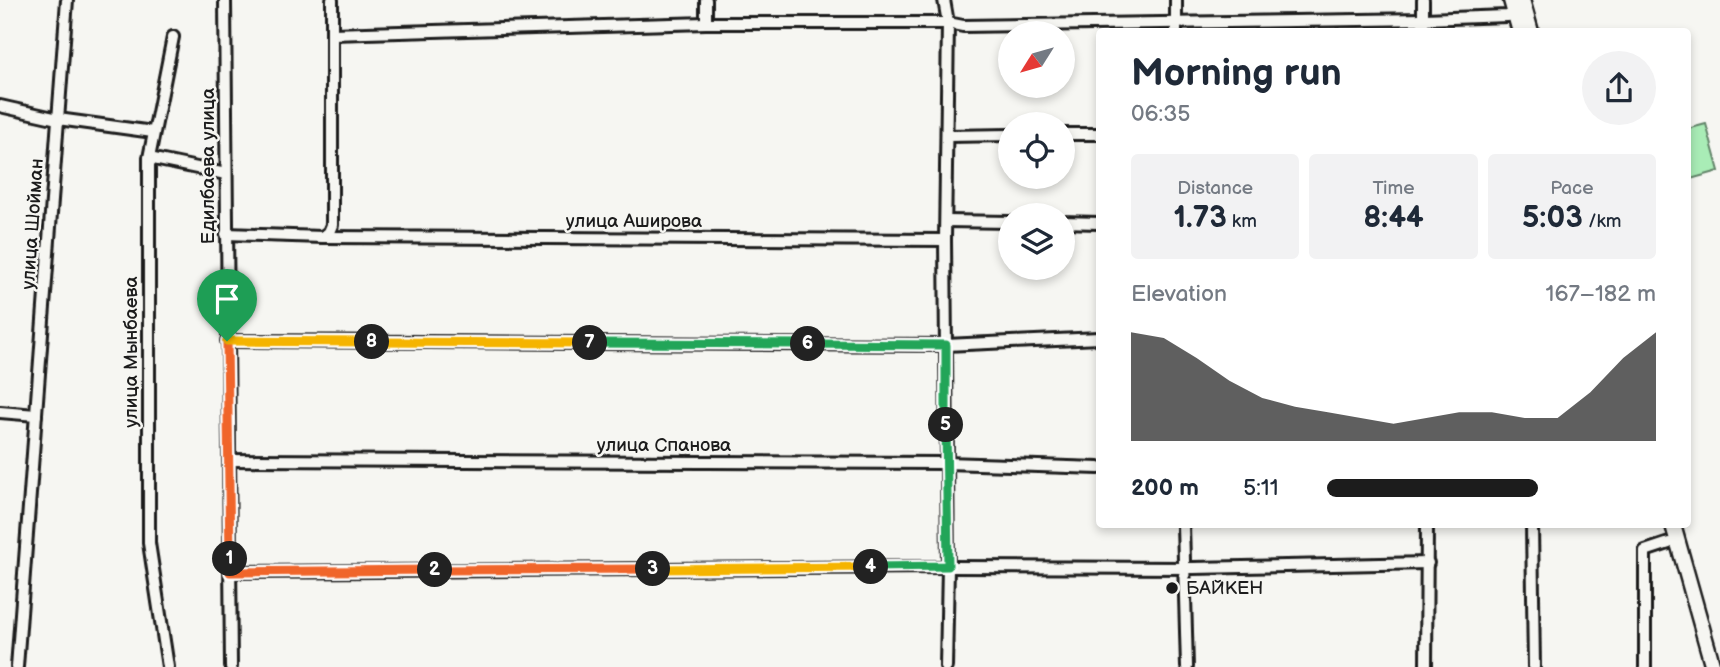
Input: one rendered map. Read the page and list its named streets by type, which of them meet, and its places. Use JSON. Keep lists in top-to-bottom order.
{
  "streets": {
    "street": [
      "Едилбаева улица",
      "улица Аширова",
      "улица Шойман",
      "улица Мынбаева",
      "улица Спанова"
    ]
  },
  "crossings": [
    ["Едилбаева улица", "улица Аширова"],
    ["Едилбаева улица", "улица Спанова"]
  ],
  "places": ["БАЙКЕН"],
  "north": "bottom left",
  "page": {
    "heading": ["Morning run", "06:35"],
    "stats": [
      ["Distance", "1.73 km"],
      ["Time", "8:44"],
      ["Pace", "5:03 /km"]
    ],
    "chart": ["Elevation", "167–182 m"],
    "pins": [
      "8",
      "7",
      "6",
      "5",
      "1",
      "4",
      "3",
      "2"
    ],
    "list": [
      {
        "name": "200 m",
        "note": "5:11"
      }
    ]
  }
}
